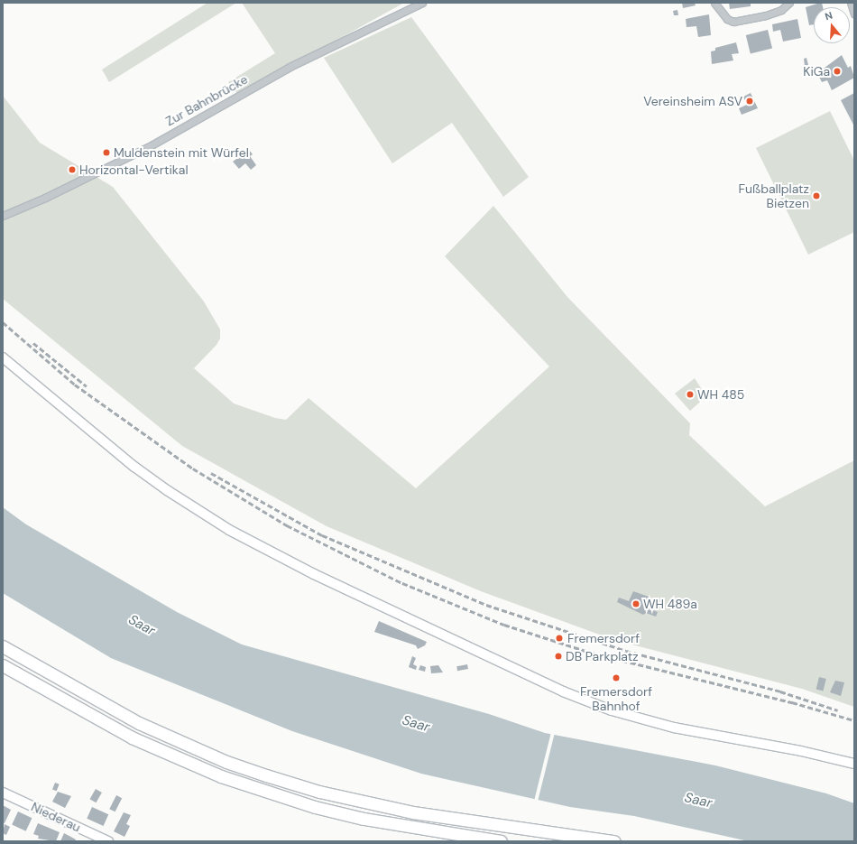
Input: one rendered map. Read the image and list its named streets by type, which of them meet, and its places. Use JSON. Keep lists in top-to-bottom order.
{
  "streets": {
    "main road": ["Niederau"],
    "street": ["Zur Bahnbrücke"]
  },
  "water": ["Saar"],
  "places": [
    "KiGa",
    "Vereinsheim ASV",
    "Muldenstein mit Würfel",
    "Horizontal-Vertikal",
    "Fußballplatz Bietzen",
    "WH 485",
    "WH 489a",
    "Fremersdorf",
    "DB Parkplatz",
    "Fremersdorf Bahnhof"
  ],
  "north": "top"
}
